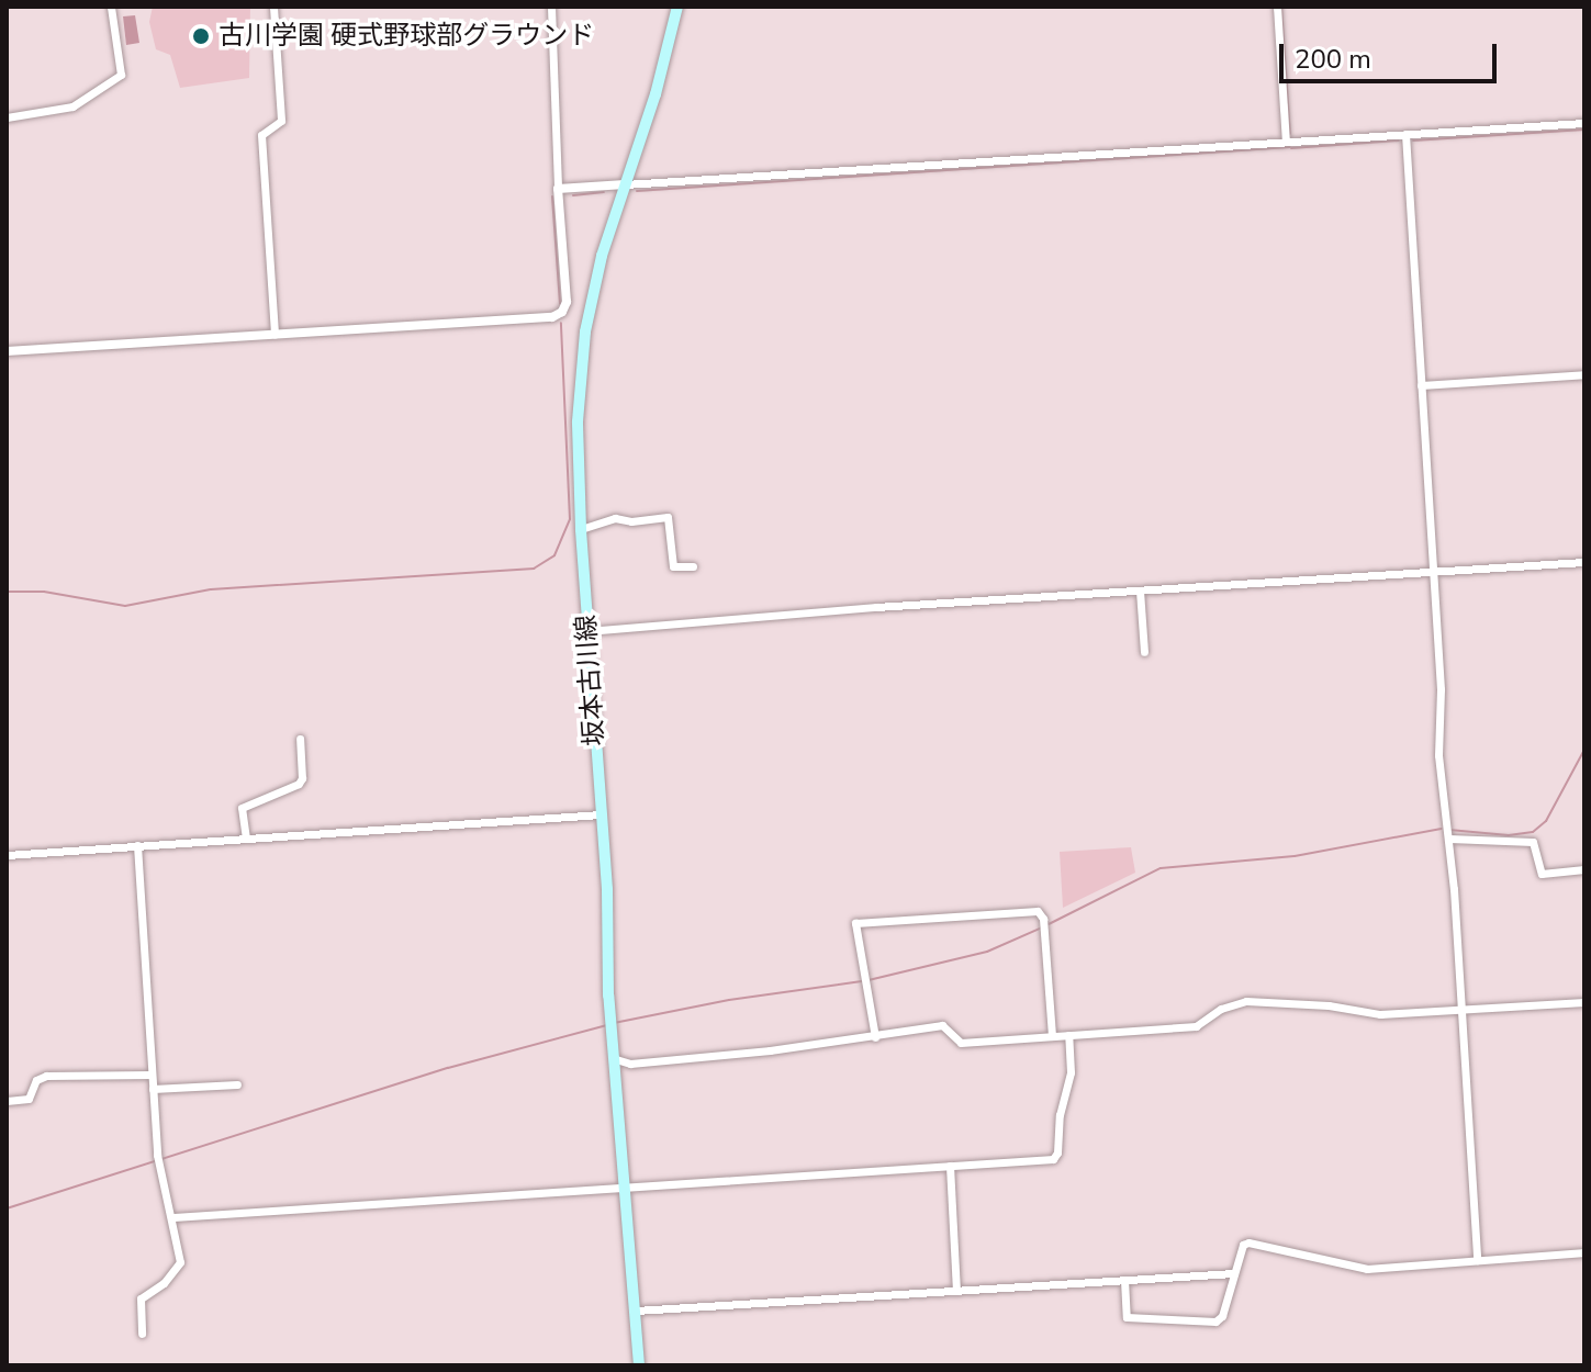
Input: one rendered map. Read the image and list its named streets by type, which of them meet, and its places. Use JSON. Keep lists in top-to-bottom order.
{
  "streets": {
    "main road": ["坂本古川線"]
  },
  "places": ["古川学園 硬式野球部グラウンド"],
  "scale_bar": "200 m"
}
